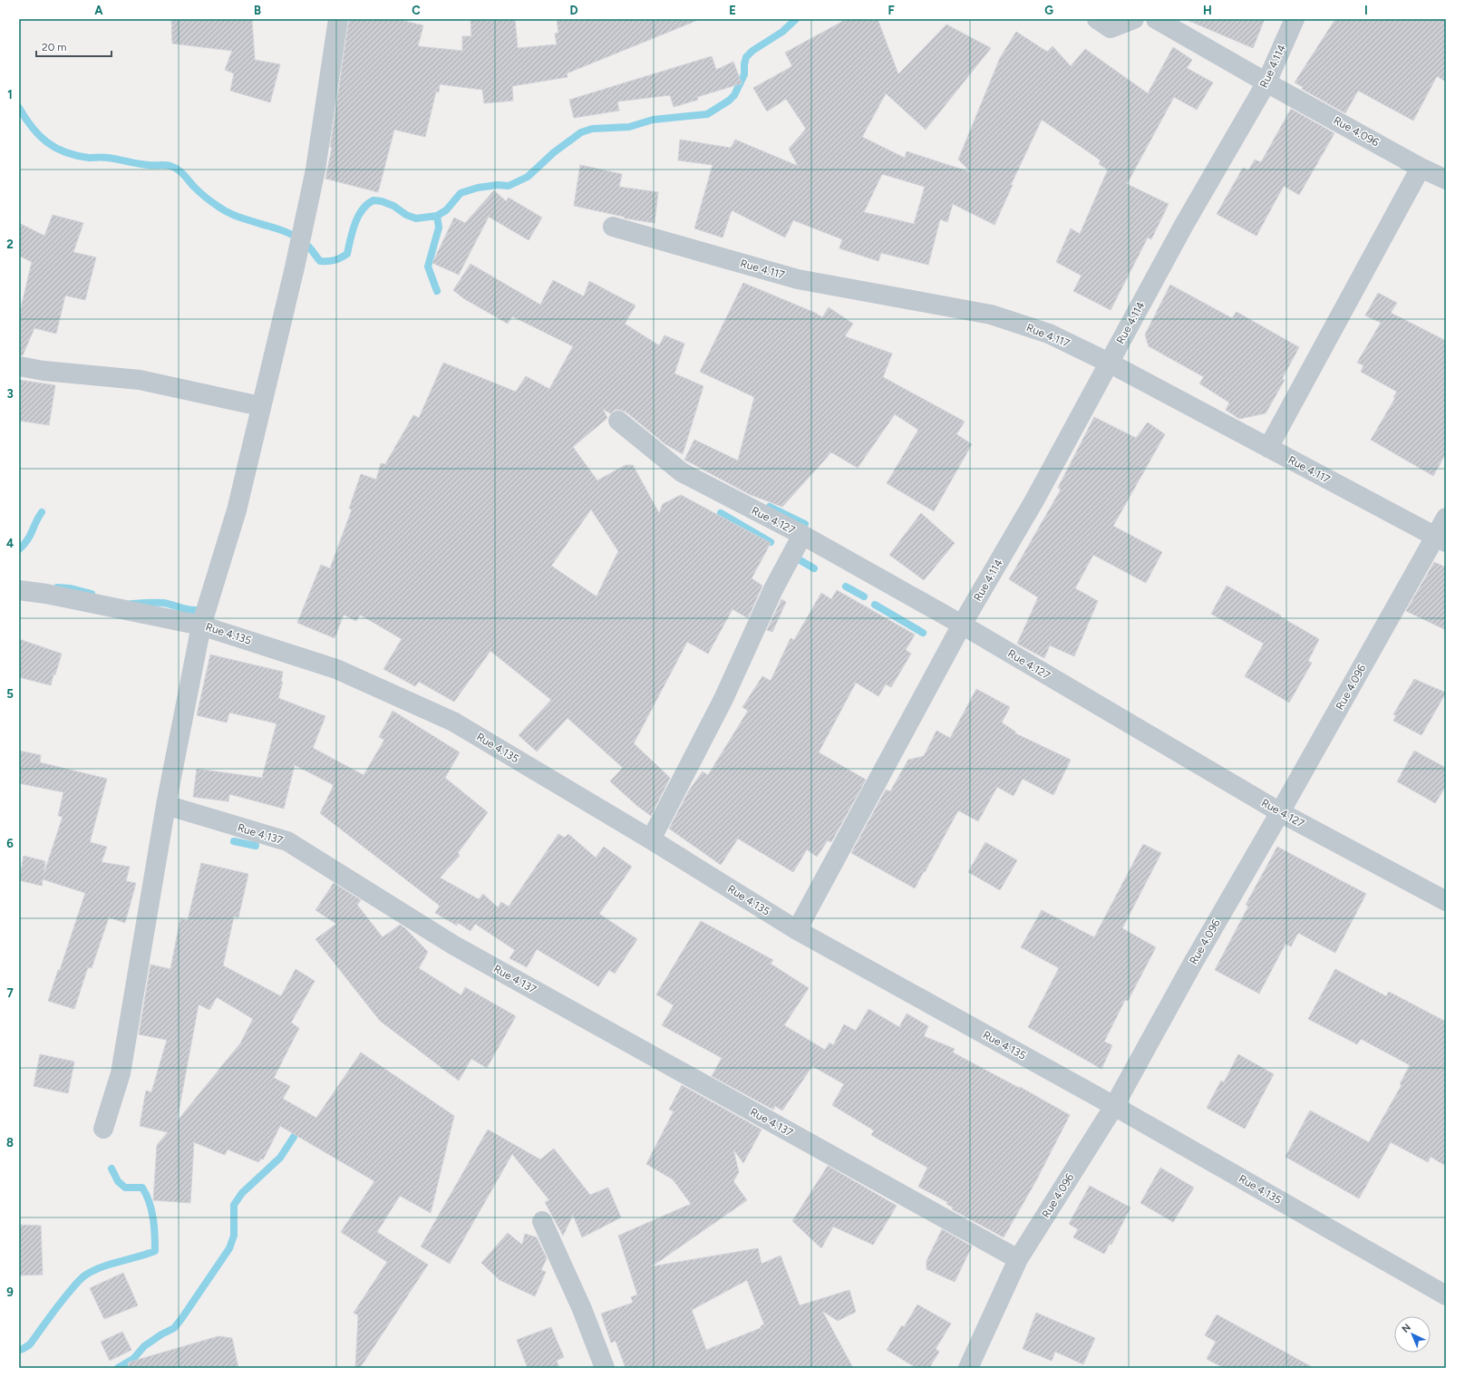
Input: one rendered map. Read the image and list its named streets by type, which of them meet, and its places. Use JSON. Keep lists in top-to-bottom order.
{
  "streets": {
    "street": [
      "Rue 4.114",
      "Rue 4.096",
      "Rue 4.117",
      "Rue 4.127",
      "Rue 4.135",
      "Rue 4.137"
    ]
  },
  "crossings": [
    ["Rue 4.114", "Rue 4.096"],
    ["Rue 4.114", "Rue 4.117"],
    ["Rue 4.114", "Rue 4.127"],
    ["Rue 4.114", "Rue 4.135"],
    ["Rue 4.096", "Rue 4.117"],
    ["Rue 4.096", "Rue 4.127"],
    ["Rue 4.096", "Rue 4.135"],
    ["Rue 4.096", "Rue 4.137"]
  ],
  "scale_bar": "20 m",
  "north": "top left",
  "grid": {
    "columns": [
      "A",
      "B",
      "C",
      "D",
      "E",
      "F",
      "G",
      "H",
      "I"
    ],
    "rows": [
      "1",
      "2",
      "3",
      "4",
      "5",
      "6",
      "7",
      "8",
      "9"
    ]
  }
}
